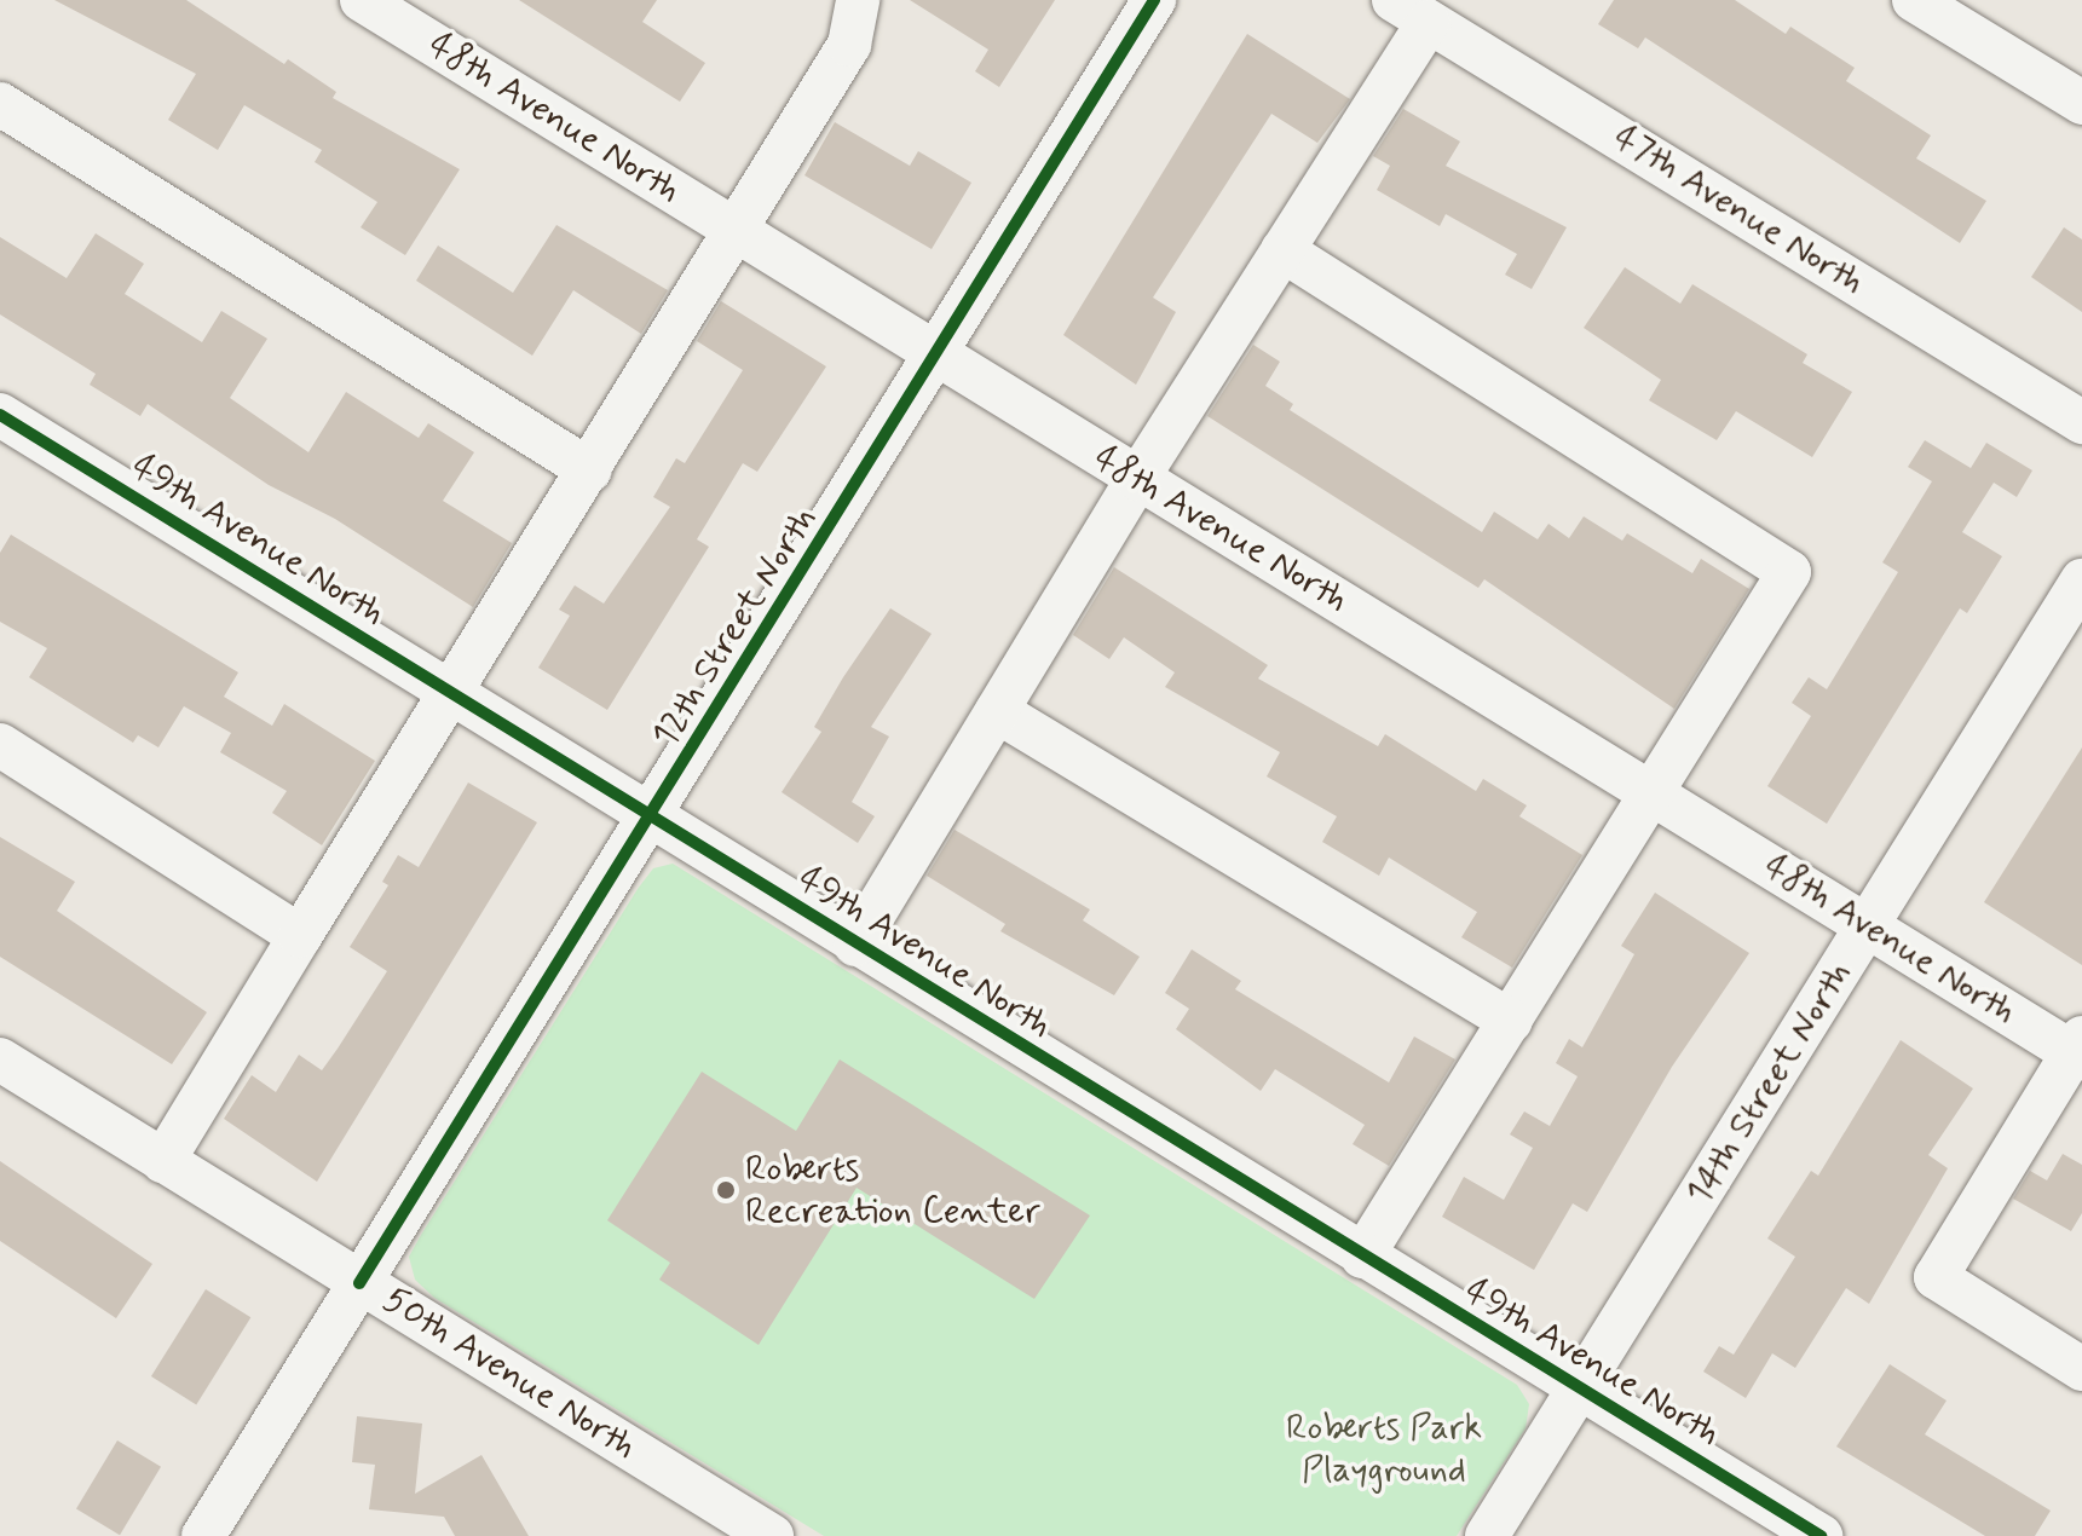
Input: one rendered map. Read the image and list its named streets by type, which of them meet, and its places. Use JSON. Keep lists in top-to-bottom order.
{
  "streets": {
    "street": [
      "48th Avenue North",
      "47th Avenue North",
      "49th Avenue North",
      "12th Street North",
      "14th Street North",
      "50th Avenue North"
    ]
  },
  "crossings": [
    ["48th Avenue North", "12th Street North"],
    ["48th Avenue North", "14th Street North"],
    ["49th Avenue North", "12th Street North"],
    ["49th Avenue North", "14th Street North"],
    ["12th Street North", "50th Avenue North"]
  ],
  "parks": ["Roberts Park Playground"],
  "places": ["Roberts Recreation Center"]
}
